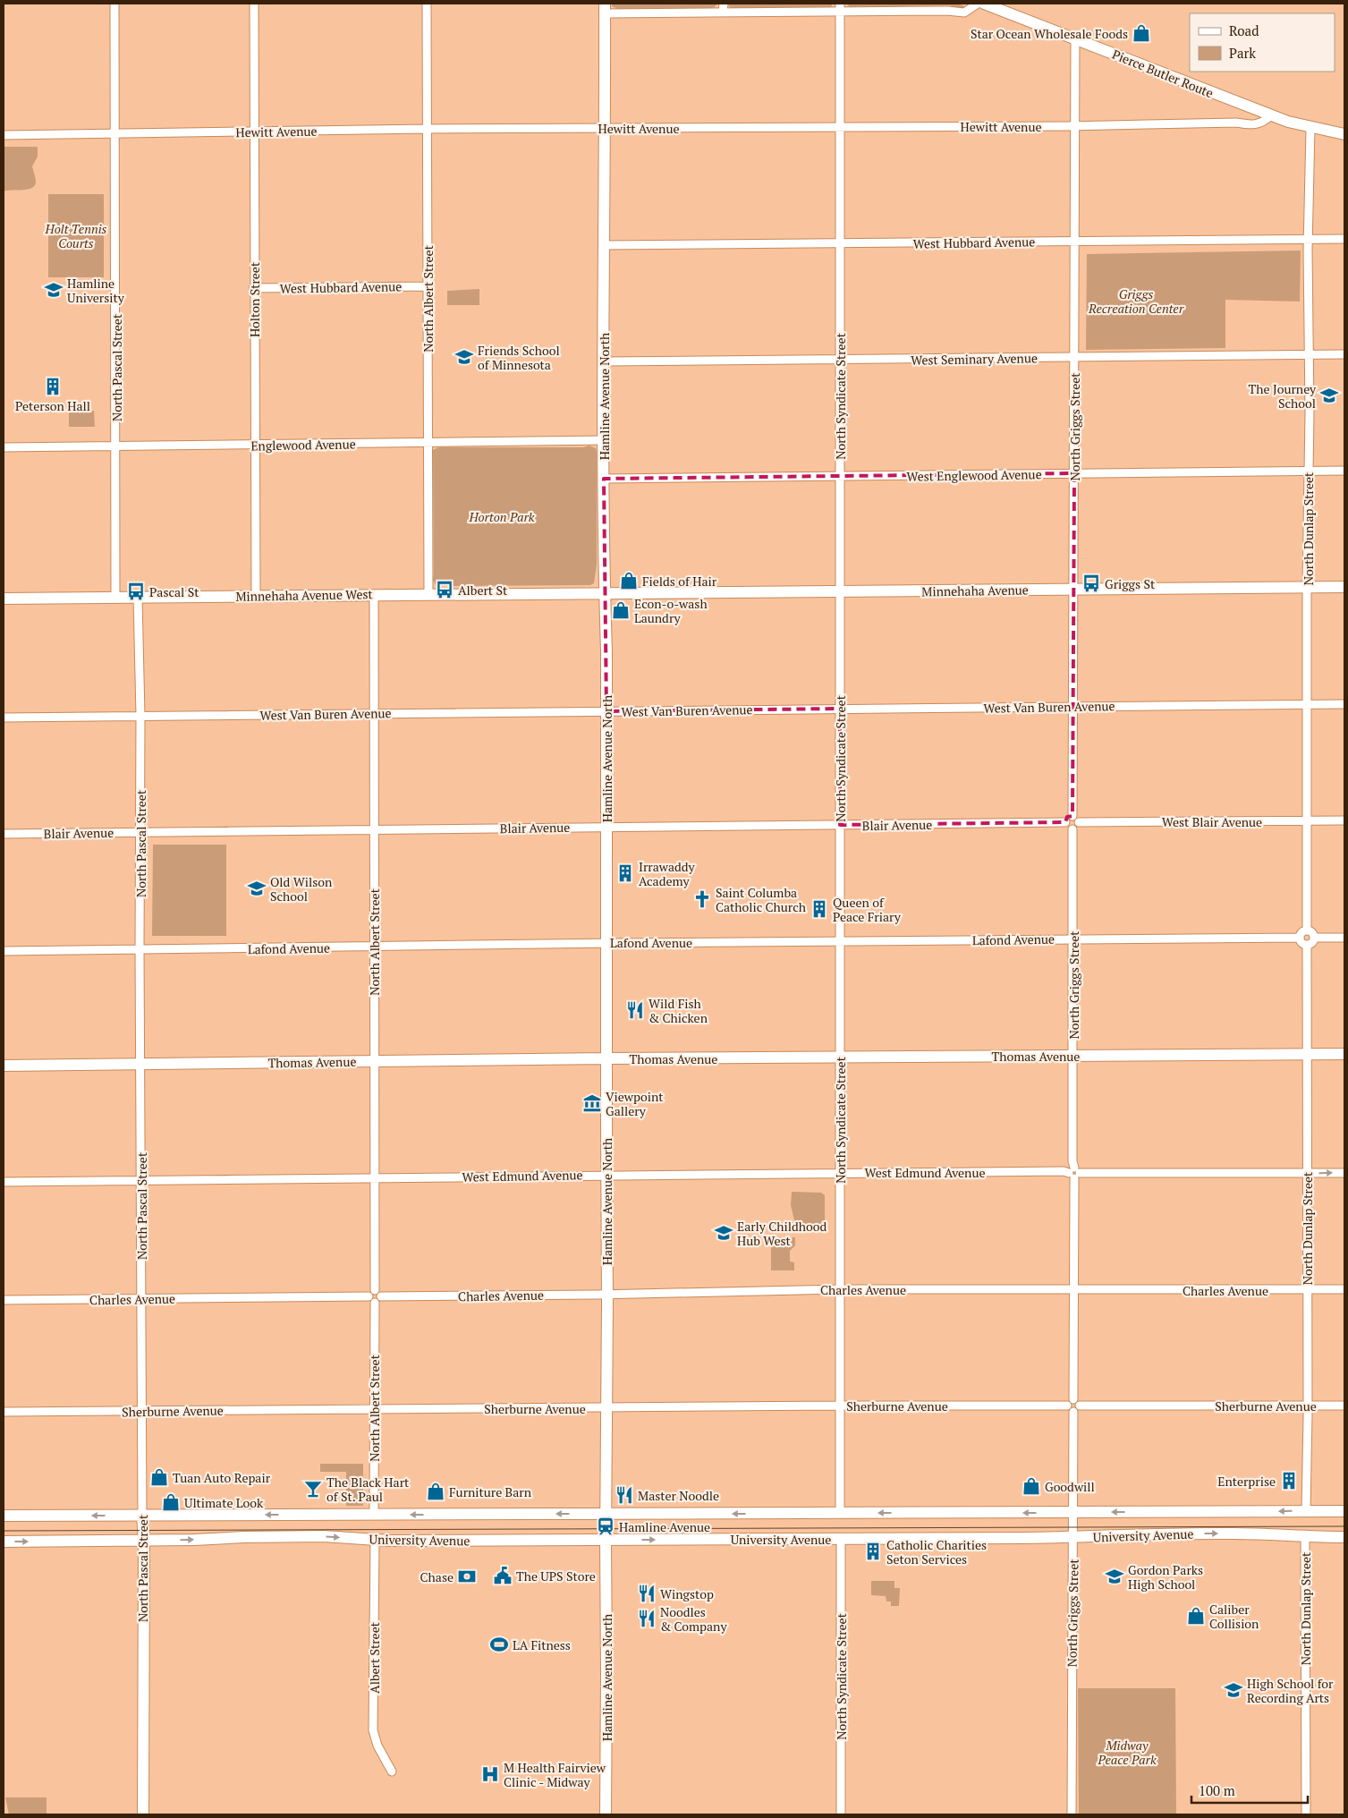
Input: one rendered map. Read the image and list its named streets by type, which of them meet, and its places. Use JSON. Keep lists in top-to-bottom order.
{
  "streets": {
    "street": [
      "Pierce Butler Route",
      "Hewitt Avenue",
      "West Hubbard Avenue",
      "North Albert Street",
      "Holton Street",
      "West Seminary Avenue",
      "North Pascal Street",
      "Hamline Avenue North",
      "North Syndicate Street",
      "North Griggs Street",
      "Englewood Avenue",
      "West Englewood Avenue",
      "North Dunlap Street",
      "Minnehaha Avenue",
      "Minnehaha Avenue West",
      "West Van Buren Avenue",
      "West Blair Avenue",
      "Blair Avenue",
      "Lafond Avenue",
      "Thomas Avenue",
      "West Edmund Avenue",
      "Charles Avenue",
      "Sherburne Avenue",
      "University Avenue",
      "Albert Street"
    ]
  },
  "crossings": [
    ["Pierce Butler Route", "Hewitt Avenue"],
    ["Pierce Butler Route", "North Griggs Street"],
    ["Pierce Butler Route", "North Dunlap Street"],
    ["Hewitt Avenue", "North Albert Street"],
    ["Hewitt Avenue", "Holton Street"],
    ["Hewitt Avenue", "North Pascal Street"],
    ["Hewitt Avenue", "Hamline Avenue North"],
    ["Hewitt Avenue", "North Syndicate Street"],
    ["Hewitt Avenue", "North Griggs Street"],
    ["West Hubbard Avenue", "North Albert Street"],
    ["West Hubbard Avenue", "Holton Street"],
    ["West Hubbard Avenue", "Hamline Avenue North"],
    ["West Hubbard Avenue", "North Syndicate Street"],
    ["West Hubbard Avenue", "North Griggs Street"],
    ["West Hubbard Avenue", "North Dunlap Street"],
    ["North Albert Street", "Englewood Avenue"],
    ["North Albert Street", "Minnehaha Avenue West"],
    ["North Albert Street", "West Van Buren Avenue"],
    ["North Albert Street", "Blair Avenue"],
    ["North Albert Street", "Lafond Avenue"],
    ["North Albert Street", "Thomas Avenue"],
    ["North Albert Street", "West Edmund Avenue"],
    ["North Albert Street", "Charles Avenue"],
    ["North Albert Street", "Sherburne Avenue"],
    ["North Albert Street", "University Avenue"],
    ["Holton Street", "Englewood Avenue"],
    ["Holton Street", "Minnehaha Avenue West"],
    ["West Seminary Avenue", "Hamline Avenue North"],
    ["West Seminary Avenue", "North Syndicate Street"],
    ["West Seminary Avenue", "North Griggs Street"],
    ["West Seminary Avenue", "North Dunlap Street"],
    ["North Pascal Street", "Englewood Avenue"],
    ["North Pascal Street", "Minnehaha Avenue West"],
    ["North Pascal Street", "West Van Buren Avenue"],
    ["North Pascal Street", "Blair Avenue"],
    ["North Pascal Street", "Lafond Avenue"],
    ["North Pascal Street", "Thomas Avenue"],
    ["North Pascal Street", "West Edmund Avenue"],
    ["North Pascal Street", "Charles Avenue"],
    ["North Pascal Street", "Sherburne Avenue"],
    ["North Pascal Street", "University Avenue"],
    ["Hamline Avenue North", "Englewood Avenue"],
    ["Hamline Avenue North", "West Englewood Avenue"],
    ["Hamline Avenue North", "Minnehaha Avenue"],
    ["Hamline Avenue North", "Minnehaha Avenue West"],
    ["Hamline Avenue North", "West Van Buren Avenue"],
    ["Hamline Avenue North", "Blair Avenue"],
    ["Hamline Avenue North", "Lafond Avenue"],
    ["Hamline Avenue North", "Thomas Avenue"],
    ["Hamline Avenue North", "West Edmund Avenue"],
    ["Hamline Avenue North", "Charles Avenue"],
    ["Hamline Avenue North", "Sherburne Avenue"],
    ["Hamline Avenue North", "University Avenue"],
    ["North Syndicate Street", "West Englewood Avenue"],
    ["North Syndicate Street", "Minnehaha Avenue"],
    ["North Syndicate Street", "West Van Buren Avenue"],
    ["North Syndicate Street", "Blair Avenue"],
    ["North Syndicate Street", "Lafond Avenue"],
    ["North Syndicate Street", "Thomas Avenue"],
    ["North Syndicate Street", "West Edmund Avenue"],
    ["North Syndicate Street", "Charles Avenue"],
    ["North Syndicate Street", "Sherburne Avenue"],
    ["North Syndicate Street", "University Avenue"],
    ["North Griggs Street", "West Englewood Avenue"],
    ["North Griggs Street", "Minnehaha Avenue"],
    ["North Griggs Street", "West Van Buren Avenue"],
    ["North Griggs Street", "West Blair Avenue"],
    ["North Griggs Street", "Blair Avenue"],
    ["North Griggs Street", "Lafond Avenue"],
    ["North Griggs Street", "Thomas Avenue"],
    ["North Griggs Street", "West Edmund Avenue"],
    ["North Griggs Street", "Charles Avenue"],
    ["North Griggs Street", "Sherburne Avenue"],
    ["North Griggs Street", "University Avenue"],
    ["West Englewood Avenue", "North Dunlap Street"],
    ["North Dunlap Street", "Minnehaha Avenue"],
    ["North Dunlap Street", "West Van Buren Avenue"],
    ["North Dunlap Street", "West Blair Avenue"],
    ["North Dunlap Street", "Lafond Avenue"],
    ["North Dunlap Street", "Thomas Avenue"],
    ["North Dunlap Street", "West Edmund Avenue"],
    ["North Dunlap Street", "Charles Avenue"],
    ["North Dunlap Street", "Sherburne Avenue"],
    ["North Dunlap Street", "University Avenue"],
    ["Minnehaha Avenue", "Minnehaha Avenue West"],
    ["West Blair Avenue", "Blair Avenue"],
    ["University Avenue", "Albert Street"]
  ],
  "parks": [
    "Holt Tennis Courts",
    "Griggs Recreation Center",
    "Horton Park",
    "Midway Peace Park"
  ],
  "places": {
    "shop": [
      "Star Ocean Wholesale Foods",
      "Fields of Hair",
      "Econ-o-wash Laundry",
      "Tuan Auto Repair",
      "Goodwill",
      "Furniture Barn",
      "Ultimate Look",
      "Caliber Collision"
    ],
    "school or university": [
      "Hamline University",
      "Friends School of Minnesota",
      "The Journey School",
      "Old Wilson School",
      "Early Childhood Hub West",
      "Gordon Parks High School",
      "High School for Recording Arts"
    ],
    "building": [
      "Peterson Hall",
      "Irrawaddy Academy",
      "Queen of Peace Friary",
      "Enterprise",
      "Catholic Charities Seton Services"
    ],
    "bus stop": ["Griggs St", "Albert St", "Pascal St"],
    "church": ["Saint Columba Catholic Church"],
    "restaurant": [
      "Wild Fish & Chicken",
      "Master Noodle",
      "Wingstop",
      "Noodles & Company"
    ],
    "museum": ["Viewpoint Gallery"],
    "bar": ["The Black Hart of St. Paul"],
    "station": ["Hamline Avenue"],
    "public building": ["The UPS Store"],
    "bank": ["Chase"],
    "sports": ["LA Fitness"],
    "hospital": ["M Health Fairview Clinic - Midway"]
  },
  "legend": ["Road", "Park"],
  "scale_bar": "100 m"
}
